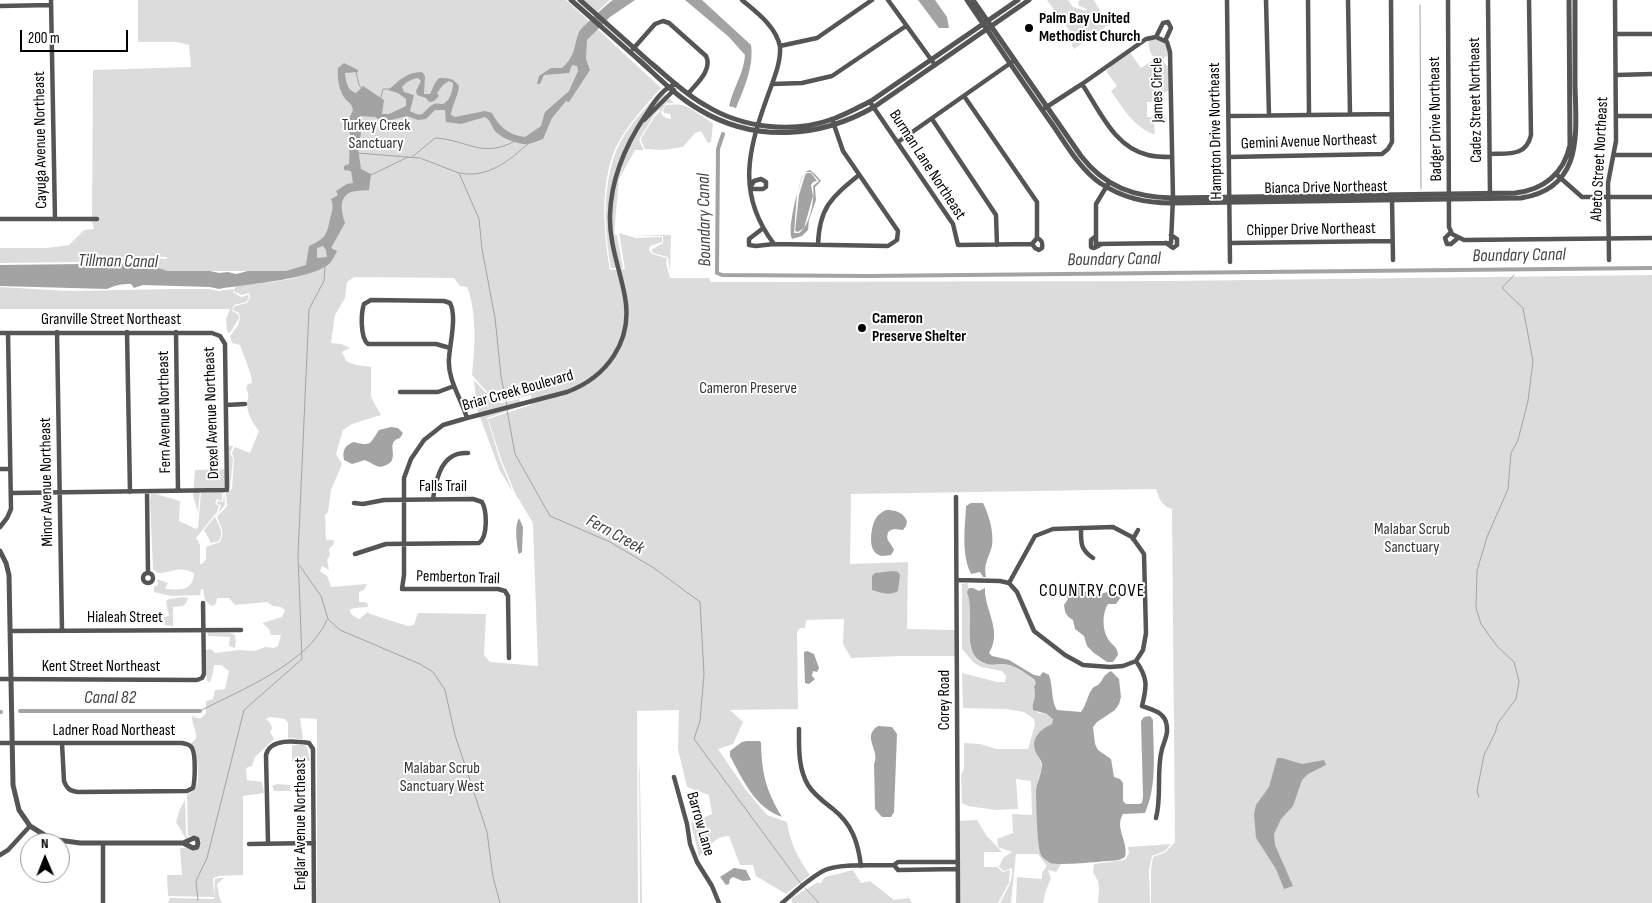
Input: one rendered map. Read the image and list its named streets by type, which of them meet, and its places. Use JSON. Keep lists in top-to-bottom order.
{
  "streets": {
    "street": [
      "James Circle",
      "Cadez Street Northeast",
      "Badger Drive Northeast",
      "Hampton Drive Northeast",
      "Cayuga Avenue Northeast",
      "Gemini Avenue Northeast",
      "Abeto Street Northeast",
      "Burman Lane Northeast",
      "Bianca Drive Northeast",
      "Chipper Drive Northeast",
      "Granville Street Northeast",
      "Briar Creek Boulevard",
      "Fern Avenue Northeast",
      "Drexel Avenue Northeast",
      "Minor Avenue Northeast",
      "Falls Trail",
      "Pemberton Trail",
      "Hialeah Street",
      "Kent Street Northeast",
      "Corey Road",
      "Ladner Road Northeast",
      "Englar Avenue Northeast",
      "Barrow Lane"
    ]
  },
  "crossings": [
    ["James Circle", "Bianca Drive Northeast"],
    ["Cadez Street Northeast", "Bianca Drive Northeast"],
    ["Badger Drive Northeast", "Abeto Street Northeast"],
    ["Badger Drive Northeast", "Bianca Drive Northeast"],
    ["Hampton Drive Northeast", "Gemini Avenue Northeast"],
    ["Hampton Drive Northeast", "Bianca Drive Northeast"],
    ["Hampton Drive Northeast", "Chipper Drive Northeast"],
    ["Granville Street Northeast", "Fern Avenue Northeast"],
    ["Granville Street Northeast", "Drexel Avenue Northeast"],
    ["Granville Street Northeast", "Minor Avenue Northeast"],
    ["Briar Creek Boulevard", "Falls Trail"],
    ["Briar Creek Boulevard", "Pemberton Trail"],
    ["Fern Avenue Northeast", "Drexel Avenue Northeast"],
    ["Minor Avenue Northeast", "Hialeah Street"],
    ["Hialeah Street", "Kent Street Northeast"]
  ],
  "districts": ["COUNTRY COVE"],
  "water": [
    "Boundary Canal",
    "Tillman Canal",
    "Fern Creek",
    "Canal 82"
  ],
  "parks": [
    "Turkey Creek Sanctuary",
    "Cameron Preserve",
    "Malabar Scrub Sanctuary",
    "Malabar Scrub Sanctuary West"
  ],
  "places": ["Palm Bay United Methodist Church", "Cameron Preserve Shelter"],
  "scale_bar": "200 m",
  "north": "top"
}
